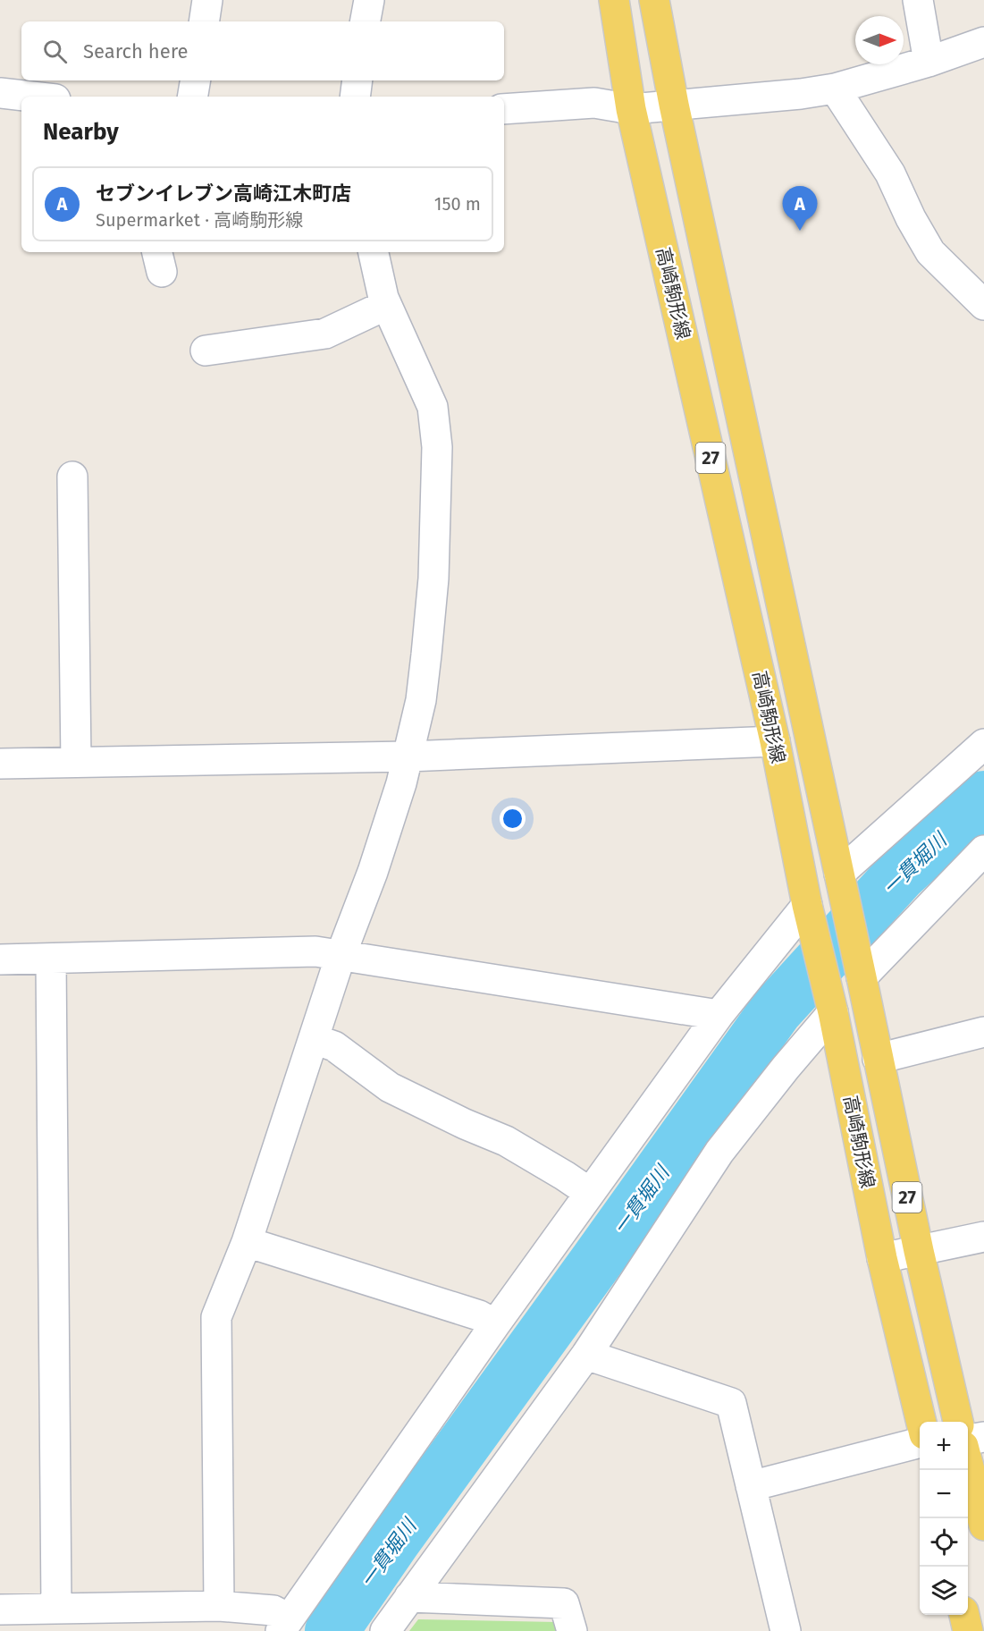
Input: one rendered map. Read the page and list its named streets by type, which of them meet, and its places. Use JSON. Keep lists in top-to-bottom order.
{
  "streets": {
    "main road": ["高崎駒形線", "27"]
  },
  "water": ["一貫堀川"],
  "north": "right",
  "page": {
    "search": "Search here",
    "heading": "Nearby",
    "list": [
      {
        "mark": "A",
        "name": "セブンイレブン高崎江木町店",
        "note": "Supermarket · 高崎駒形線",
        "value": "150 m"
      }
    ],
    "pins": "A",
    "map_buttons": ["+", "−"]
  }
}
